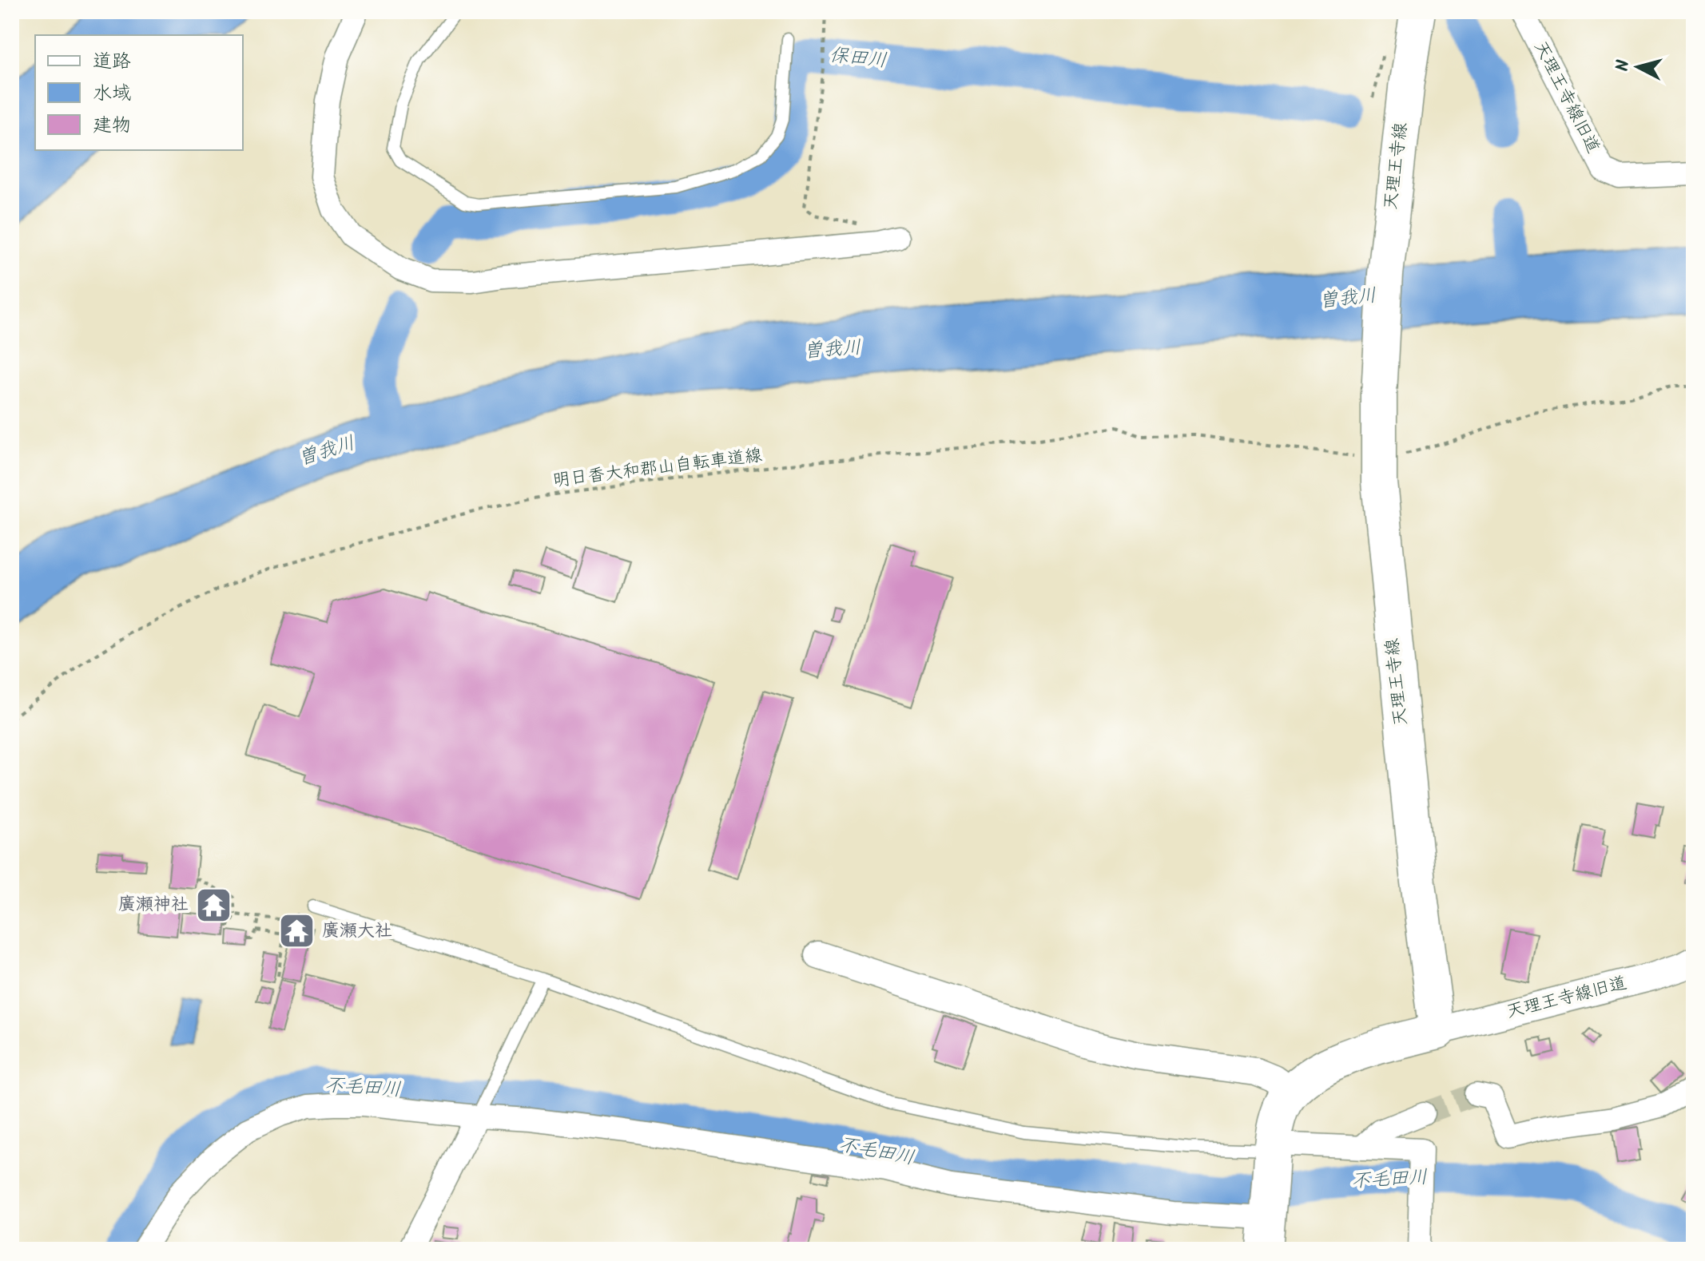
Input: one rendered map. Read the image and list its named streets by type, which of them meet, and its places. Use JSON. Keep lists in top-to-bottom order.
{
  "streets": {
    "main road": ["天理王寺線"],
    "street": ["天理王寺線旧道"],
    "path": ["明日香大和郡山自転車道線"]
  },
  "crossings": [
    ["天理王寺線旧道", "天理王寺線"]
  ],
  "water": ["保田川", "曽我川", "不毛田川"],
  "places": {
    "temple": ["廣瀬神社", "廣瀬大社"]
  },
  "legend": ["道路", "水域", "建物"],
  "north": "left"
}
